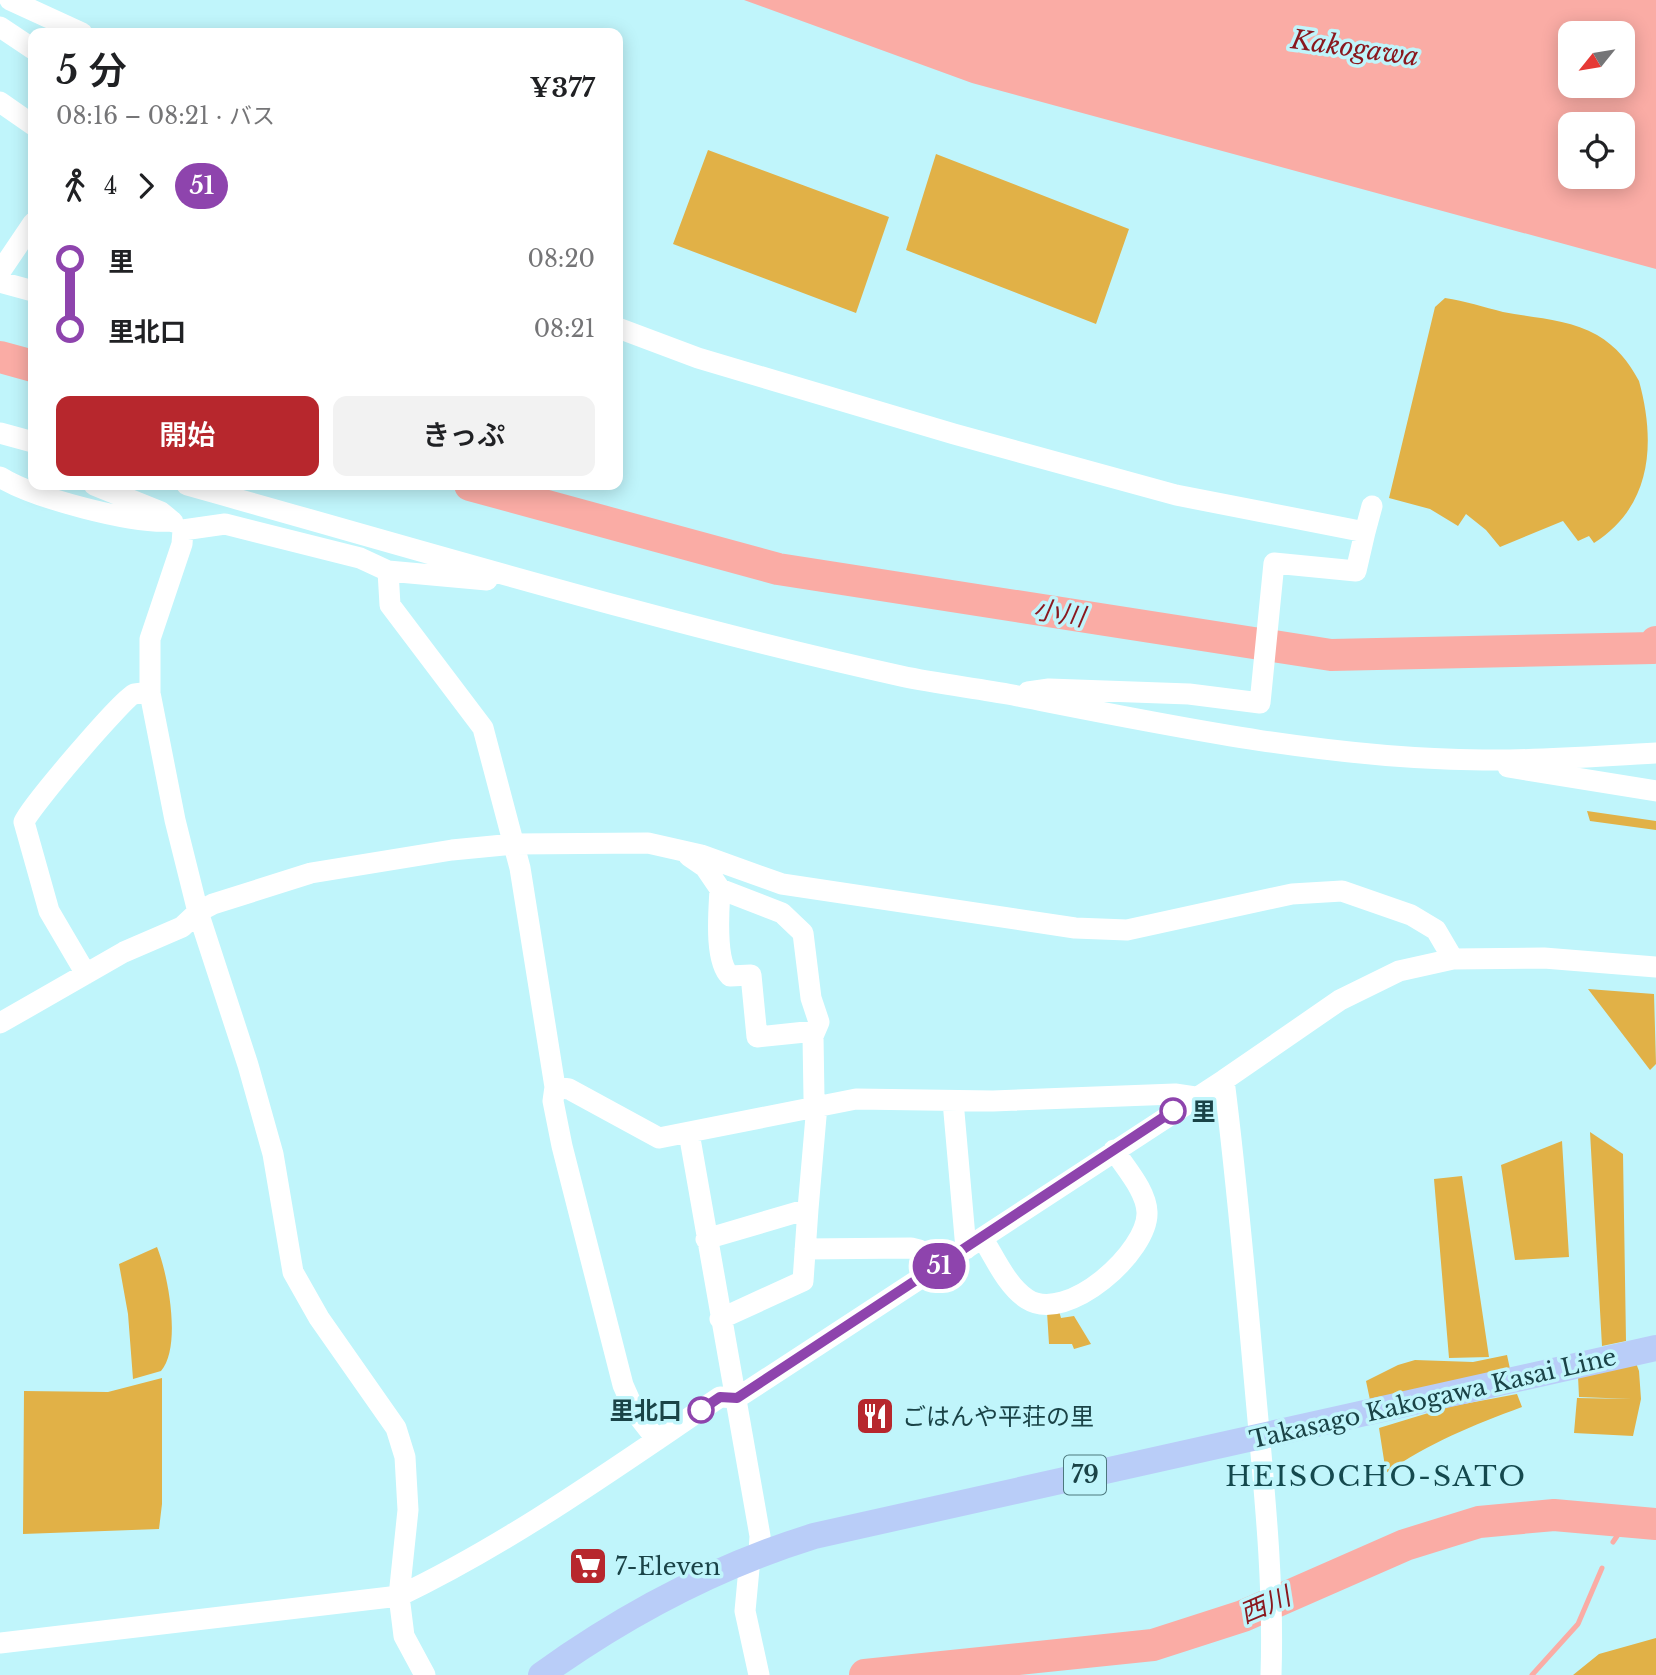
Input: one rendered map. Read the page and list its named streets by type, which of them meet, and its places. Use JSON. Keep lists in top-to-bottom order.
{
  "streets": {
    "main road": ["Takasago Kakogawa Kasai Line", "79"]
  },
  "districts": ["HEISOCHO-SATO"],
  "water": ["Kakogawa", "小川", "西川"],
  "places": {
    "other": ["里", "里北口"],
    "restaurant": ["ごはんや平荘の里"],
    "supermarket": ["7-Eleven"]
  },
  "lines": ["bus line 51"],
  "north": "bottom left",
  "page": {
    "on_map": "51",
    "heading": ["5 分", "08:16 – 08:21 · バス", "¥377"],
    "legs": ["4", "51"],
    "list": [
      {
        "name": "里",
        "value": "08:20"
      },
      {
        "name": "里北口",
        "value": "08:21"
      }
    ],
    "buttons": ["開始", "きっぷ"]
  }
}
